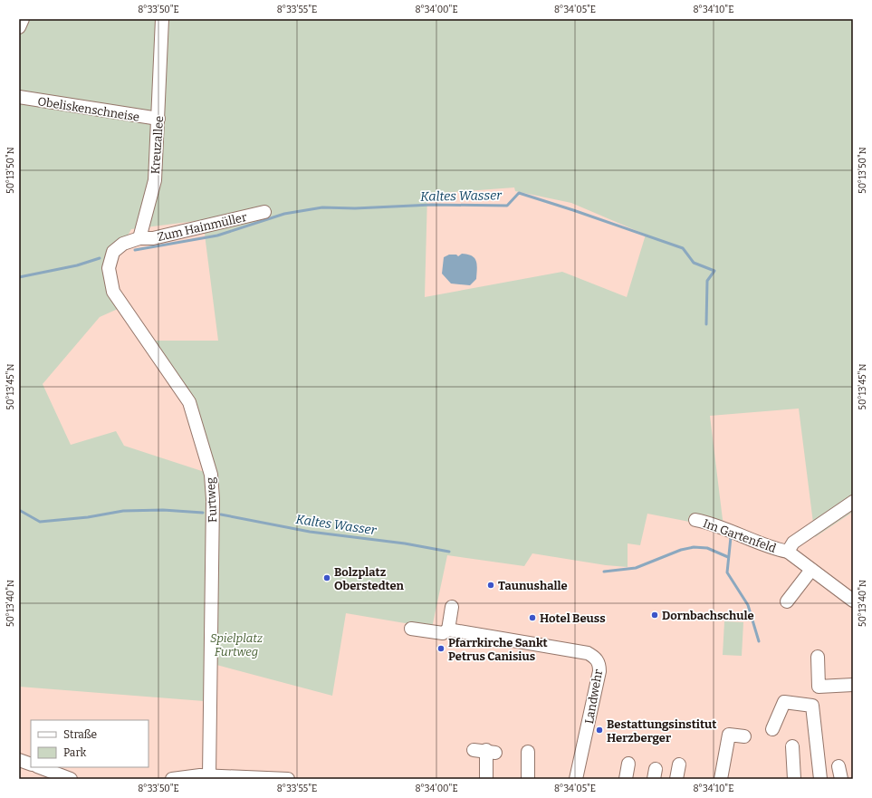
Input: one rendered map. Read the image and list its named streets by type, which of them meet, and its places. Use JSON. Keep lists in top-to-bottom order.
{
  "streets": {
    "street": [
      "Obeliskenschneise",
      "Kreuzallee",
      "Zum Hainmüller",
      "Furtweg",
      "Im Gartenfeld",
      "Landwehr"
    ]
  },
  "crossings": [
    ["Obeliskenschneise", "Kreuzallee"],
    ["Kreuzallee", "Zum Hainmüller"],
    ["Kreuzallee", "Furtweg"],
    ["Zum Hainmüller", "Furtweg"]
  ],
  "water": ["Kaltes Wasser"],
  "parks": ["Spielplatz Furtweg"],
  "places": [
    "Bolzplatz Oberstedten",
    "Taunushalle",
    "Dornbachschule",
    "Hotel Beuss",
    "Pfarrkirche Sankt Petrus Canisius",
    "Bestattungsinstitut Herzberger"
  ],
  "legend": ["Straße", "Park"],
  "coordinates": [
    "8°33'50\"E",
    "8°33'55\"E",
    "8°34'00\"E",
    "8°34'05\"E",
    "8°34'10\"E",
    "50°13'50\"N",
    "50°13'45\"N",
    "50°13'40\"N"
  ]
}
